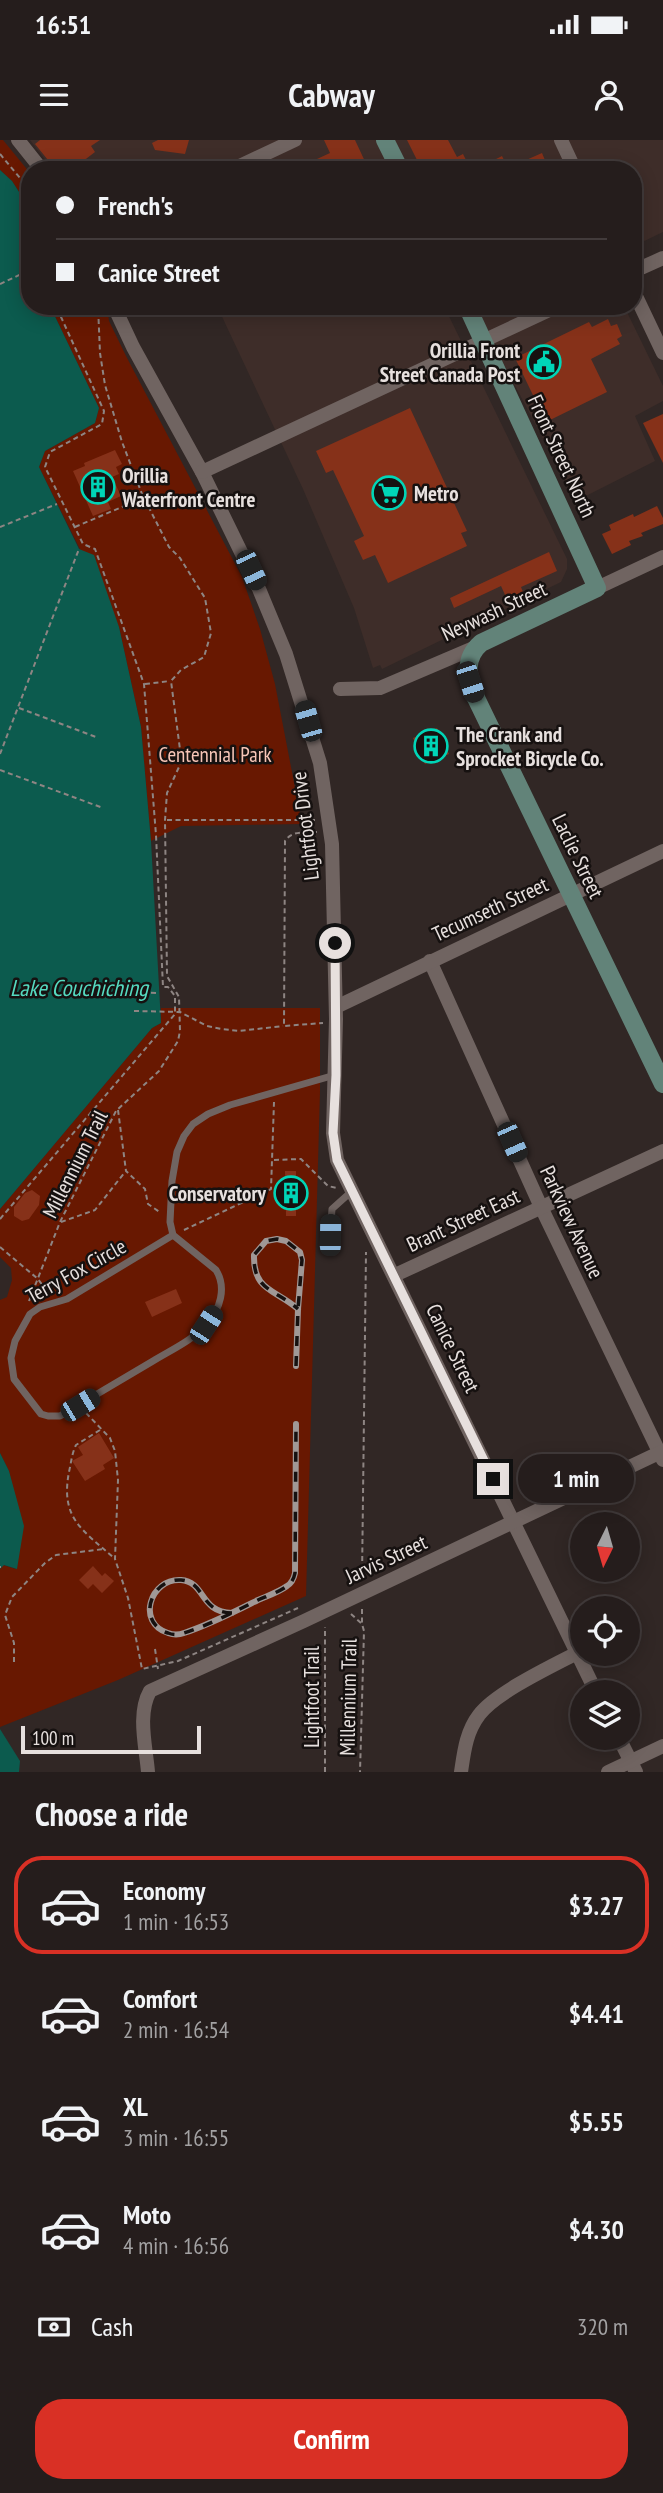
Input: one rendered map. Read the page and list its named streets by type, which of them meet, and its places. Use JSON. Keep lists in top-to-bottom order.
{
  "streets": {
    "main road": ["Front Street North", "Neywash Street", "Laclie Street"],
    "street": [
      "Lightfoot Drive",
      "Tecumseth Street",
      "Brant Street East",
      "Parkview Avenue",
      "Canice Street",
      "Jarvis Street"
    ],
    "lane": ["Terry Fox Circle"],
    "path": ["Millennium Trail", "Lightfoot Trail"]
  },
  "crossings": [
    ["Front Street North", "Neywash Street"],
    ["Neywash Street", "Laclie Street"],
    ["Lightfoot Drive", "Tecumseth Street"],
    ["Lightfoot Drive", "Canice Street"],
    ["Laclie Street", "Tecumseth Street"],
    ["Tecumseth Street", "Parkview Avenue"],
    ["Tecumseth Street", "Canice Street"],
    ["Brant Street East", "Parkview Avenue"],
    ["Brant Street East", "Canice Street"],
    ["Parkview Avenue", "Jarvis Street"],
    ["Canice Street", "Jarvis Street"]
  ],
  "water": ["Lake Couchiching"],
  "parks": ["Centennial Park"],
  "places": {
    "public building": ["Orillia Front Street Canada Post"],
    "building": ["Orillia Waterfront Centre", "The Crank and Sprocket Bicycle Co.", "Conservatory"],
    "supermarket": ["Metro"]
  },
  "scale_bar": "100 m",
  "north": "bottom",
  "page": {
    "status": "16:51",
    "header": "Cabway",
    "banner": ["French's", "Canice Street"],
    "bubble": "1 min",
    "scale": "100 m",
    "heading": "Choose a ride",
    "list": [
      {
        "name": "Economy",
        "note": "1 min · 16:53",
        "value": "$3.27"
      },
      {
        "name": "Comfort",
        "note": "2 min · 16:54",
        "value": "$4.41"
      },
      {
        "name": "XL",
        "note": "3 min · 16:55",
        "value": "$5.55"
      },
      {
        "name": "Moto",
        "note": "4 min · 16:56",
        "value": "$4.30"
      }
    ],
    "pay": ["Cash", "320 m"],
    "buttons": "Confirm"
  }
}
